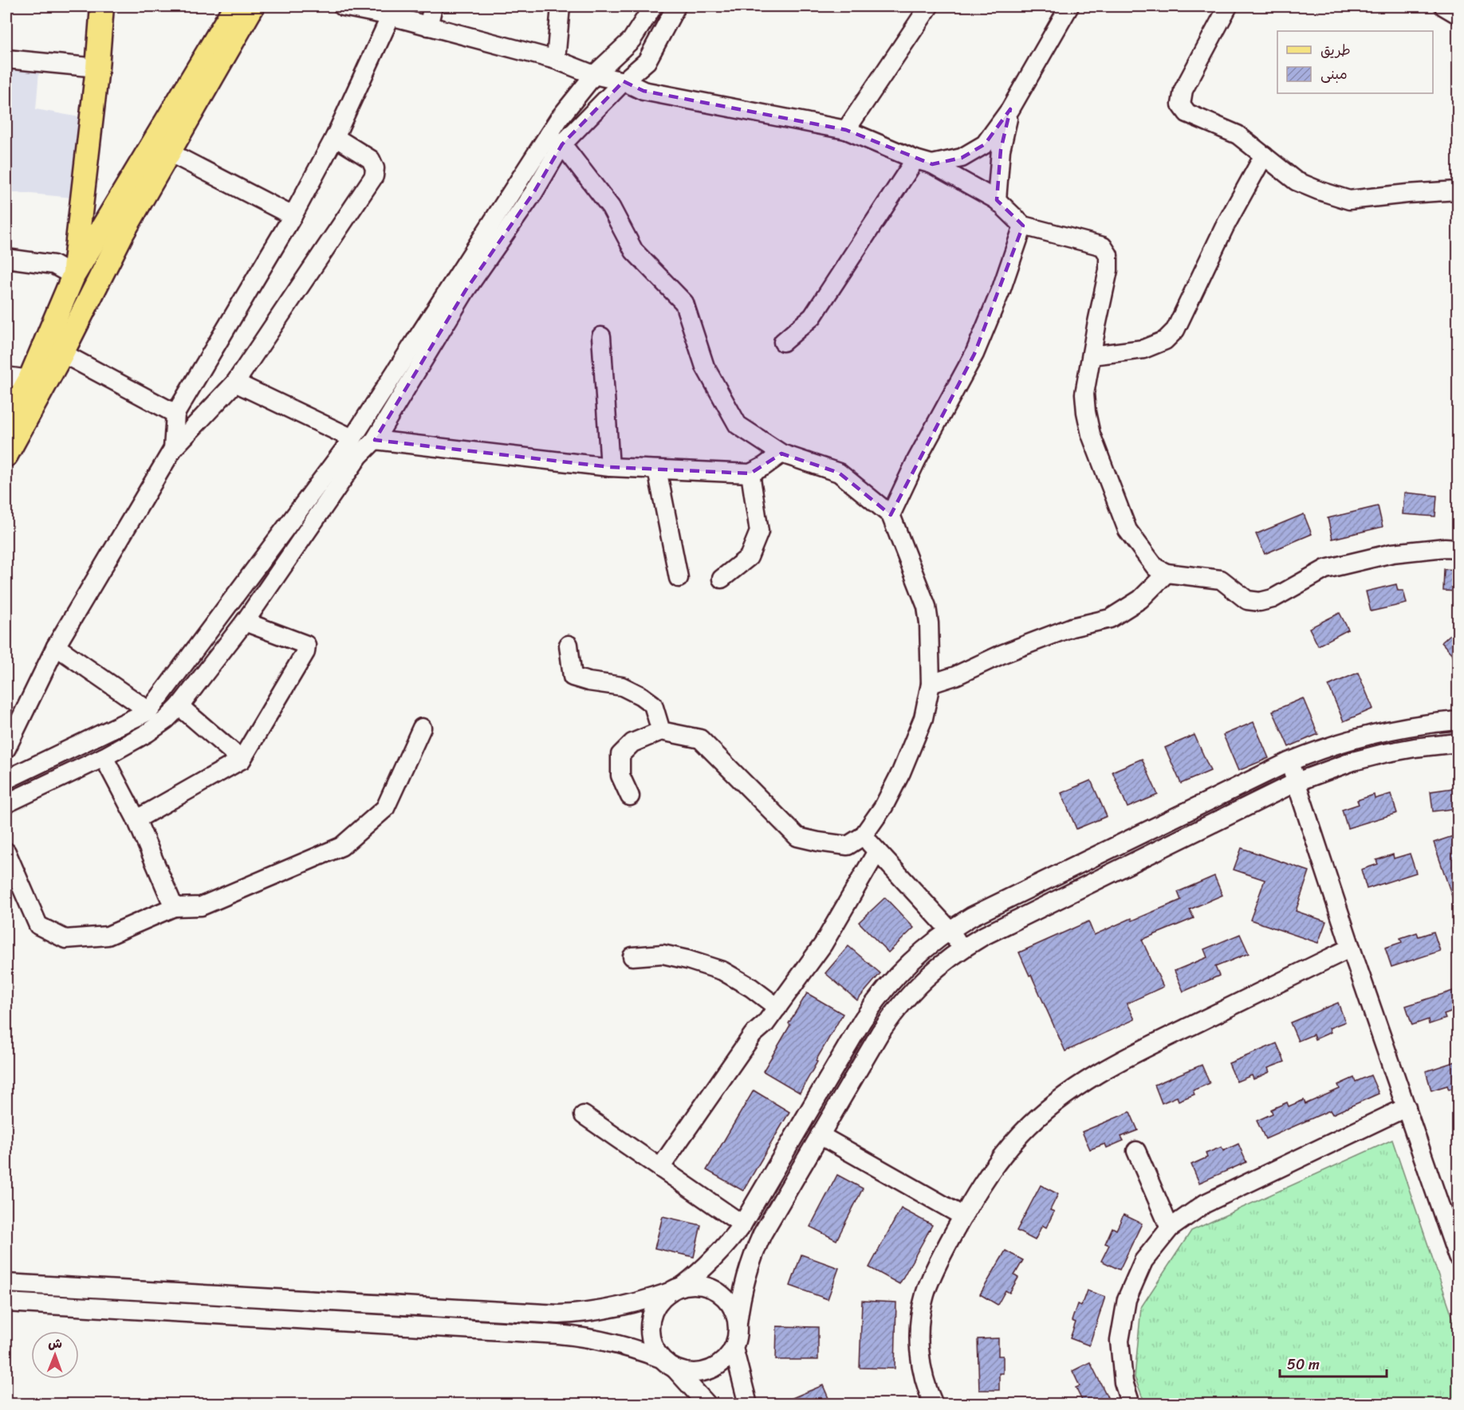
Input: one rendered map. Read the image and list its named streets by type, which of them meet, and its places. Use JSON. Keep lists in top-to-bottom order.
{
  "legend": ["طريق", "مبنى"],
  "scale_bar": "50 m",
  "north": "top"
}
